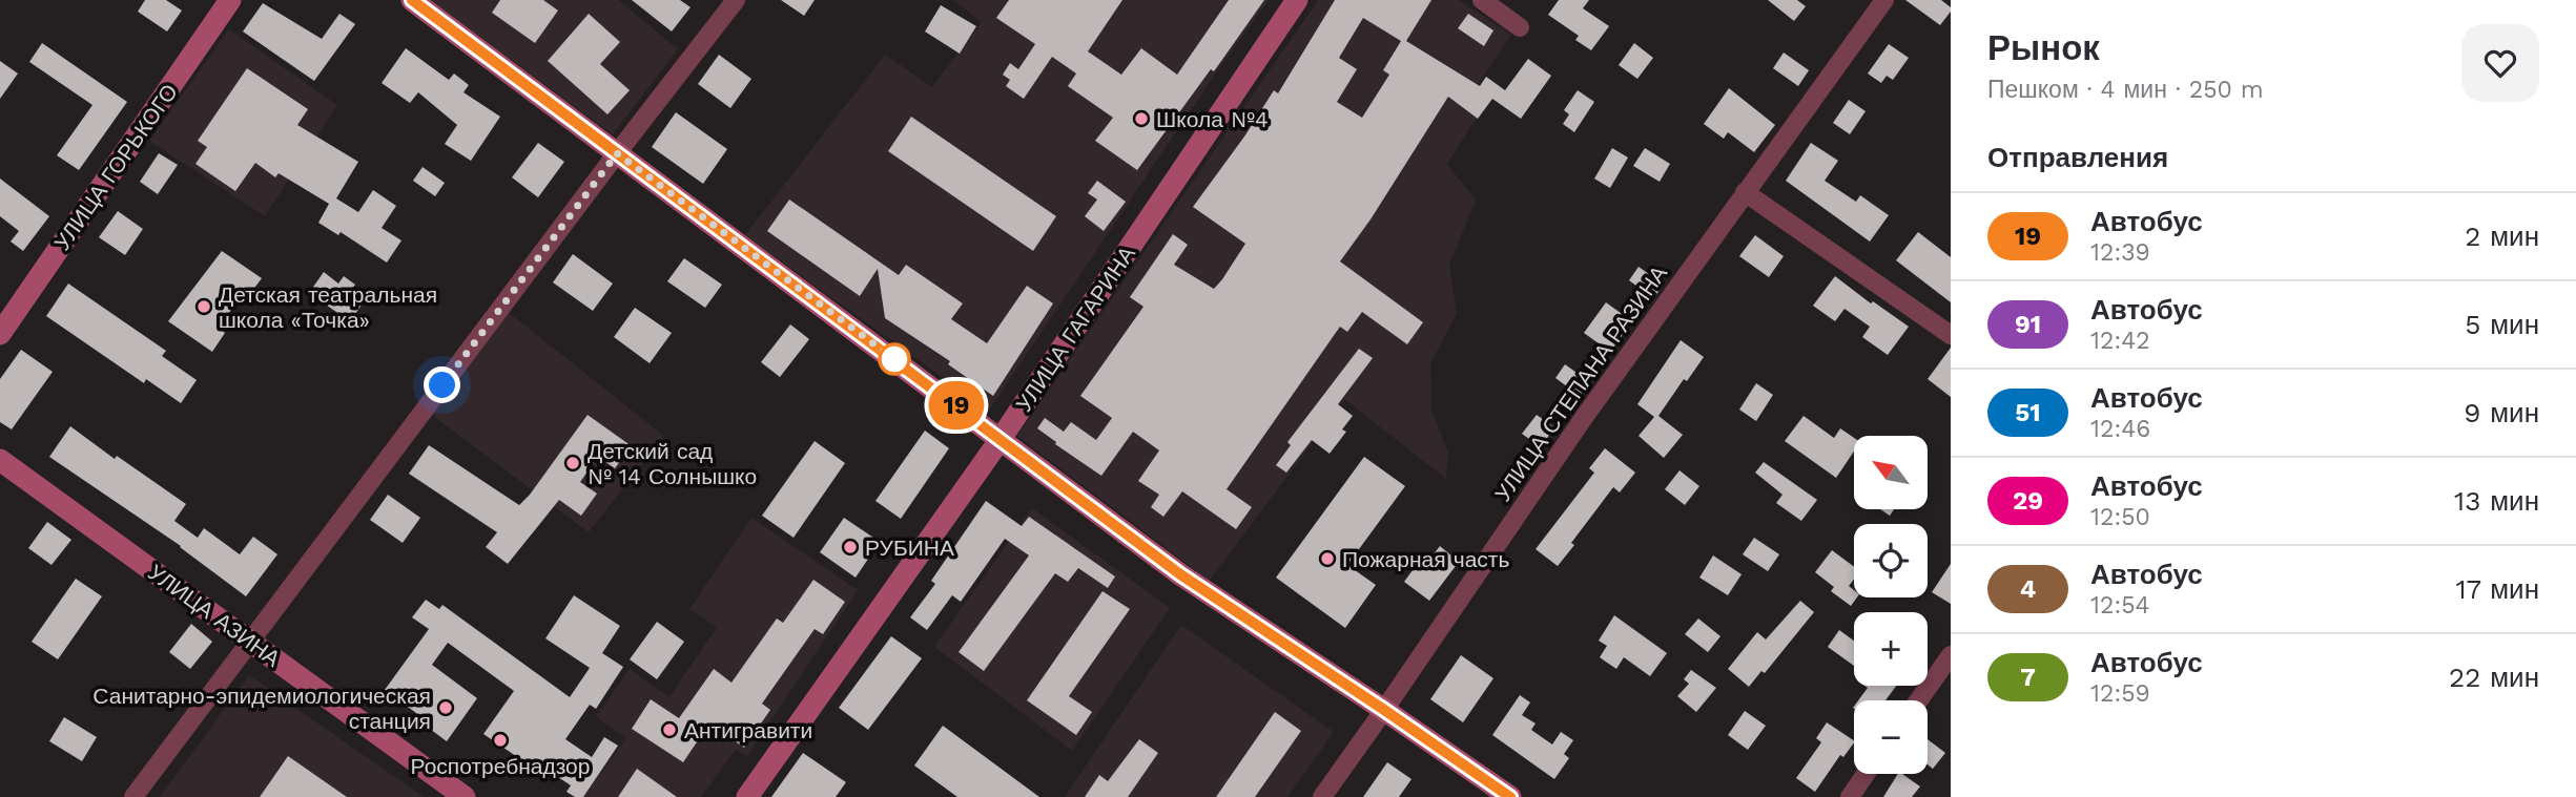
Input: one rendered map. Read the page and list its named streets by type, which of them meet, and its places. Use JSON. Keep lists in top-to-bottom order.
{
  "streets": {
    "main road": ["УЛИЦА ГОРЬКОГО", "УЛИЦА ГАГАРИНА", "УЛИЦА АЗИНА"],
    "street": ["УЛИЦА СТЕПАНА РАЗИНА"]
  },
  "places": [
    "Школа №4",
    "Детская театральная школа «Точка»",
    "Детский сад № 14 Солнышко",
    "РУБИНА",
    "Пожарная часть",
    "Санитарно-эпидемиологическая станция",
    "Антигравити",
    "Роспотребнадзор"
  ],
  "lines": ["bus line 19"],
  "north": "top left",
  "page": {
    "on_map": "19",
    "heading": [
      ["Рынок", "Пешком · 4 мин · 250 m"],
      "Отправления"
    ],
    "list": [
      {
        "mark": "19",
        "name": "Автобус",
        "note": "12:39",
        "value": "2 мин"
      },
      {
        "mark": "91",
        "name": "Автобус",
        "note": "12:42",
        "value": "5 мин"
      },
      {
        "mark": "51",
        "name": "Автобус",
        "note": "12:46",
        "value": "9 мин"
      },
      {
        "mark": "29",
        "name": "Автобус",
        "note": "12:50",
        "value": "13 мин"
      },
      {
        "mark": "4",
        "name": "Автобус",
        "note": "12:54",
        "value": "17 мин"
      },
      {
        "mark": "7",
        "name": "Автобус",
        "note": "12:59",
        "value": "22 мин"
      }
    ],
    "map_buttons": ["+", "−"]
  }
}
